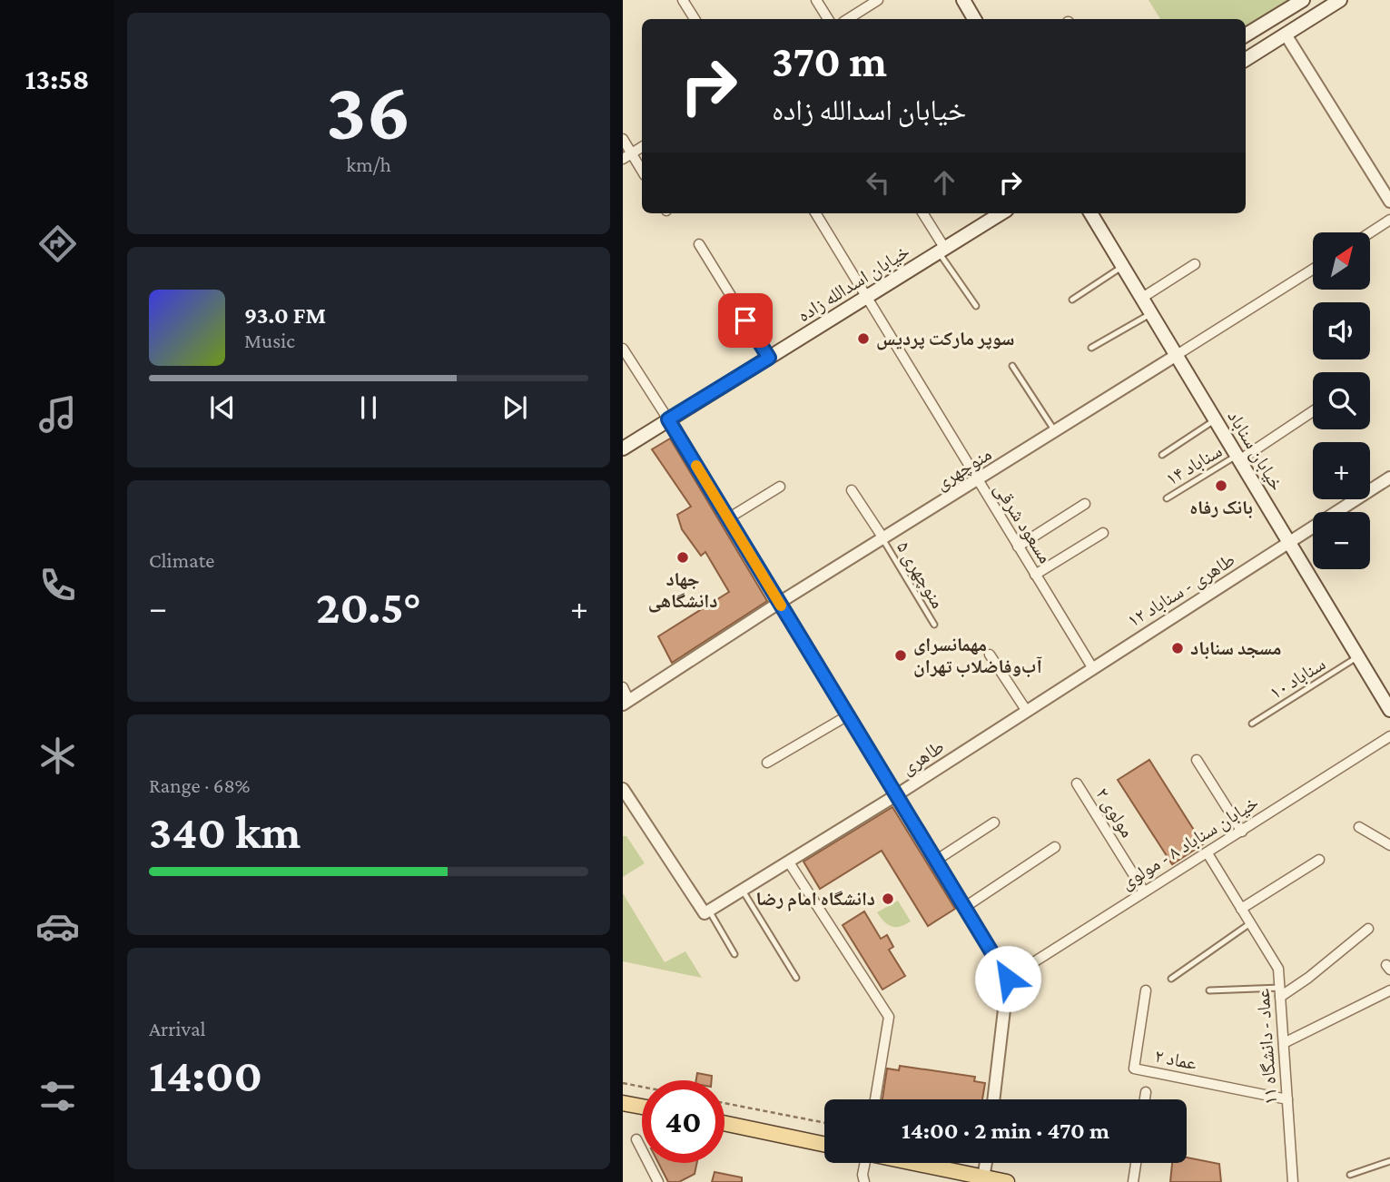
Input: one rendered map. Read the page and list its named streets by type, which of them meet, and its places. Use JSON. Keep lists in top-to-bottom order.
{
  "streets": {
    "main road": ["خیابان اسدالله زاده", "خیابان سناباد"],
    "street": [
      "منوچهری",
      "مسعود شرقی",
      "طاهری - سناباد ۱۲",
      "طاهری",
      "مولوی ۲",
      "خیابان سناباد ۸ - مولوی",
      "عماد - دانشگاه ۱۱",
      "عماد ۲"
    ],
    "lane": ["سناباد ۱۴", "منوچهری ۵", "سناباد ۱۰"]
  },
  "crossings": [
    ["خیابان اسدالله زاده", "مسعود شرقی"],
    ["خیابان سناباد", "سناباد ۱۴"],
    ["خیابان سناباد", "منوچهری"],
    ["خیابان سناباد", "طاهری - سناباد ۱۲"],
    ["خیابان سناباد", "سناباد ۱۰"],
    ["منوچهری", "مسعود شرقی"],
    ["منوچهری", "منوچهری ۵"],
    ["مسعود شرقی", "طاهری - سناباد ۱۲"],
    ["مسعود شرقی", "طاهری"],
    ["طاهری - سناباد ۱۲", "طاهری"],
    ["مولوی ۲", "خیابان سناباد ۸ - مولوی"],
    ["خیابان سناباد ۸ - مولوی", "عماد - دانشگاه ۱۱"],
    ["عماد - دانشگاه ۱۱", "عماد ۲"]
  ],
  "places": [
    "سوپر مارکت پردیس",
    "بانک رفاه",
    "جهاد دانشگاهی",
    "مسجد سناباد",
    "مهمانسرای آب‌و‌فاضلاب تهران",
    "دانشگاه امام رضا"
  ],
  "north": "top right",
  "page": {
    "tabs": "13:58",
    "tile": [
      ["36", "km/h"],
      "Climate",
      ["Range · 68%", "340 km"],
      ["Arrival", "14:00"]
    ],
    "turn": ["370 m", "خیابان اسدالله زاده"],
    "map_buttons": ["+", "−"],
    "song": ["93.0 FM", "Music"],
    "heat": ["−", "20.5°", "+"],
    "limit": "40",
    "trip": "14:00 · 2 min · 470 m"
  }
}
